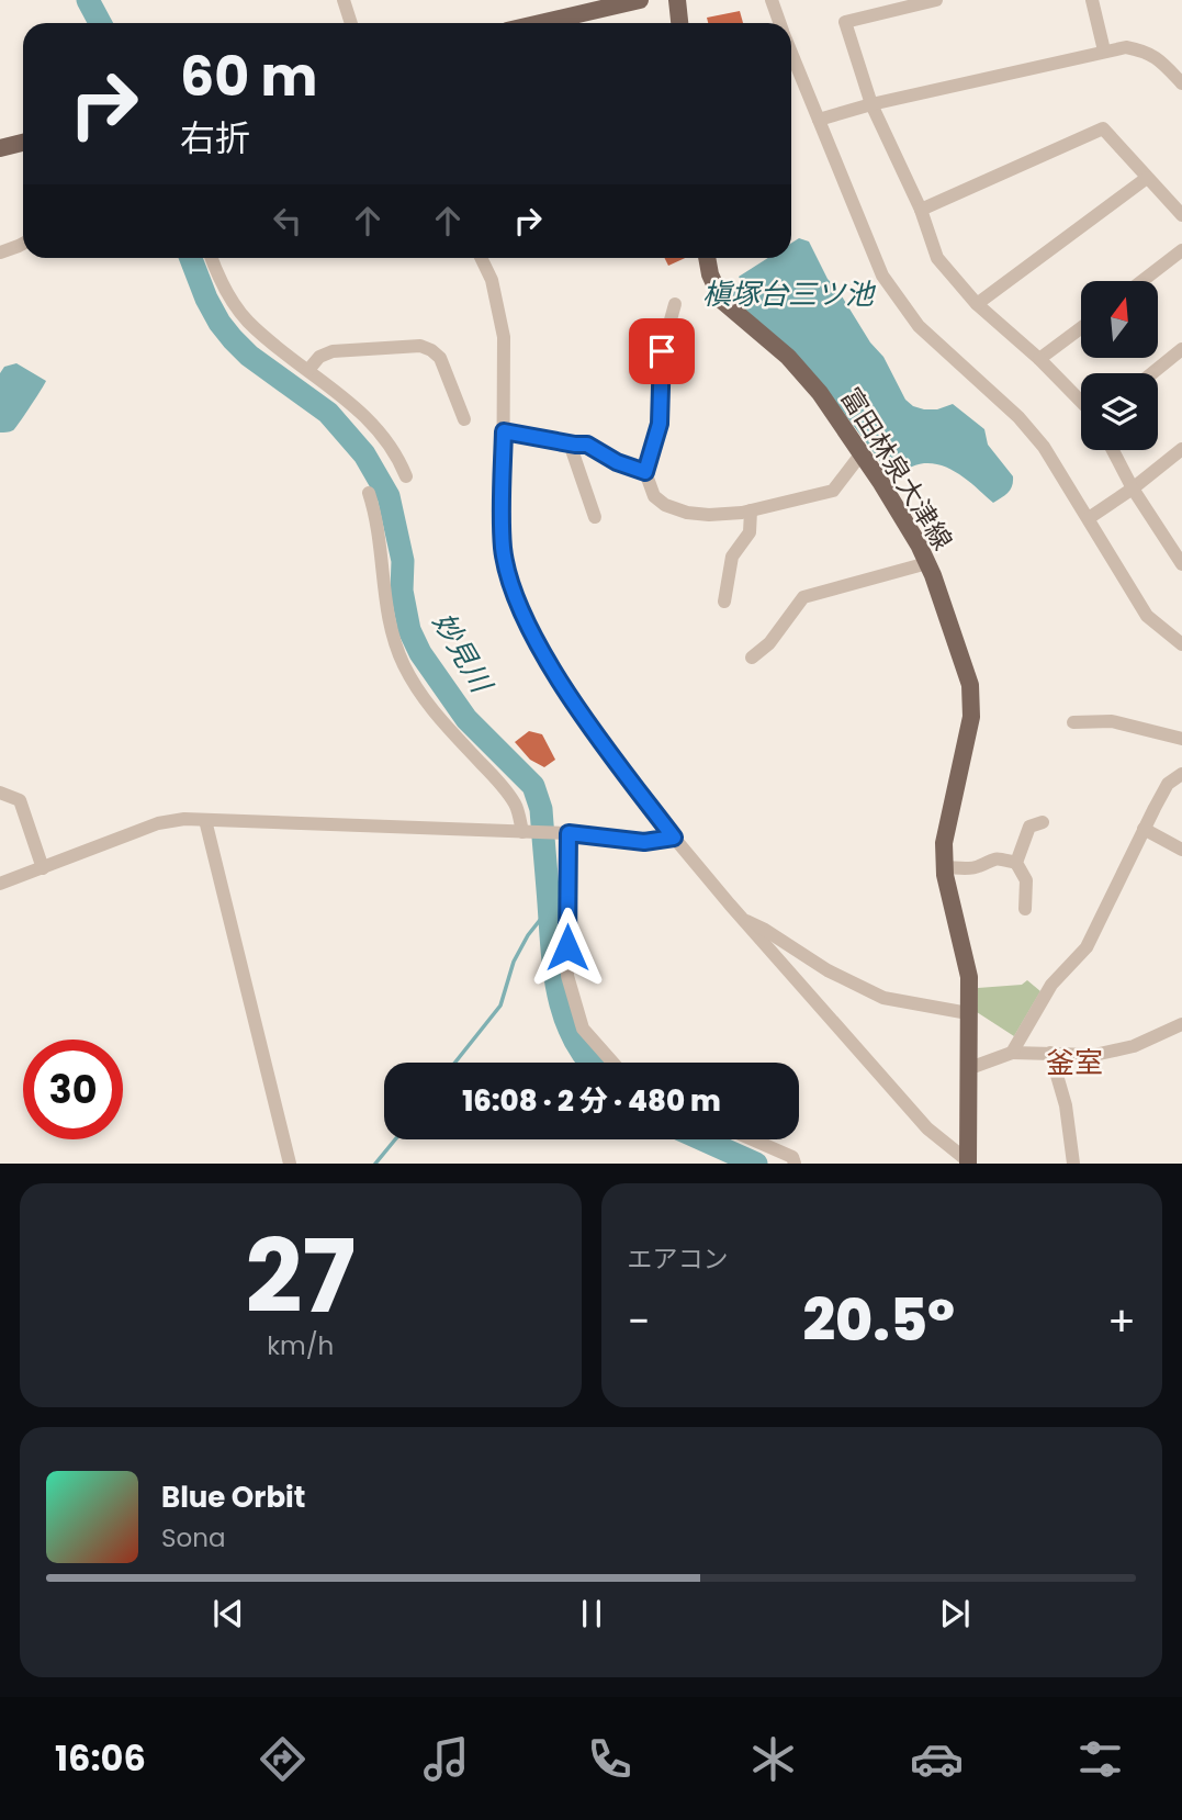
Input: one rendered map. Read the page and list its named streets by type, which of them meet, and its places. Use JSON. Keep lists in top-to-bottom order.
{
  "streets": {
    "main road": ["富田林泉大津線"]
  },
  "districts": ["釜室"],
  "water": ["槇塚台三ツ池", "妙見川"],
  "north": "top",
  "page": {
    "turn": ["60 m", "右折"],
    "limit": "30",
    "trip": "16:08 · 2 分 · 480 m",
    "tile": [
      ["27", "km/h"],
      "エアコン"
    ],
    "heat": ["−", "20.5°", "+"],
    "song": ["Blue Orbit", "Sona"],
    "tabs": "16:06"
  }
}
